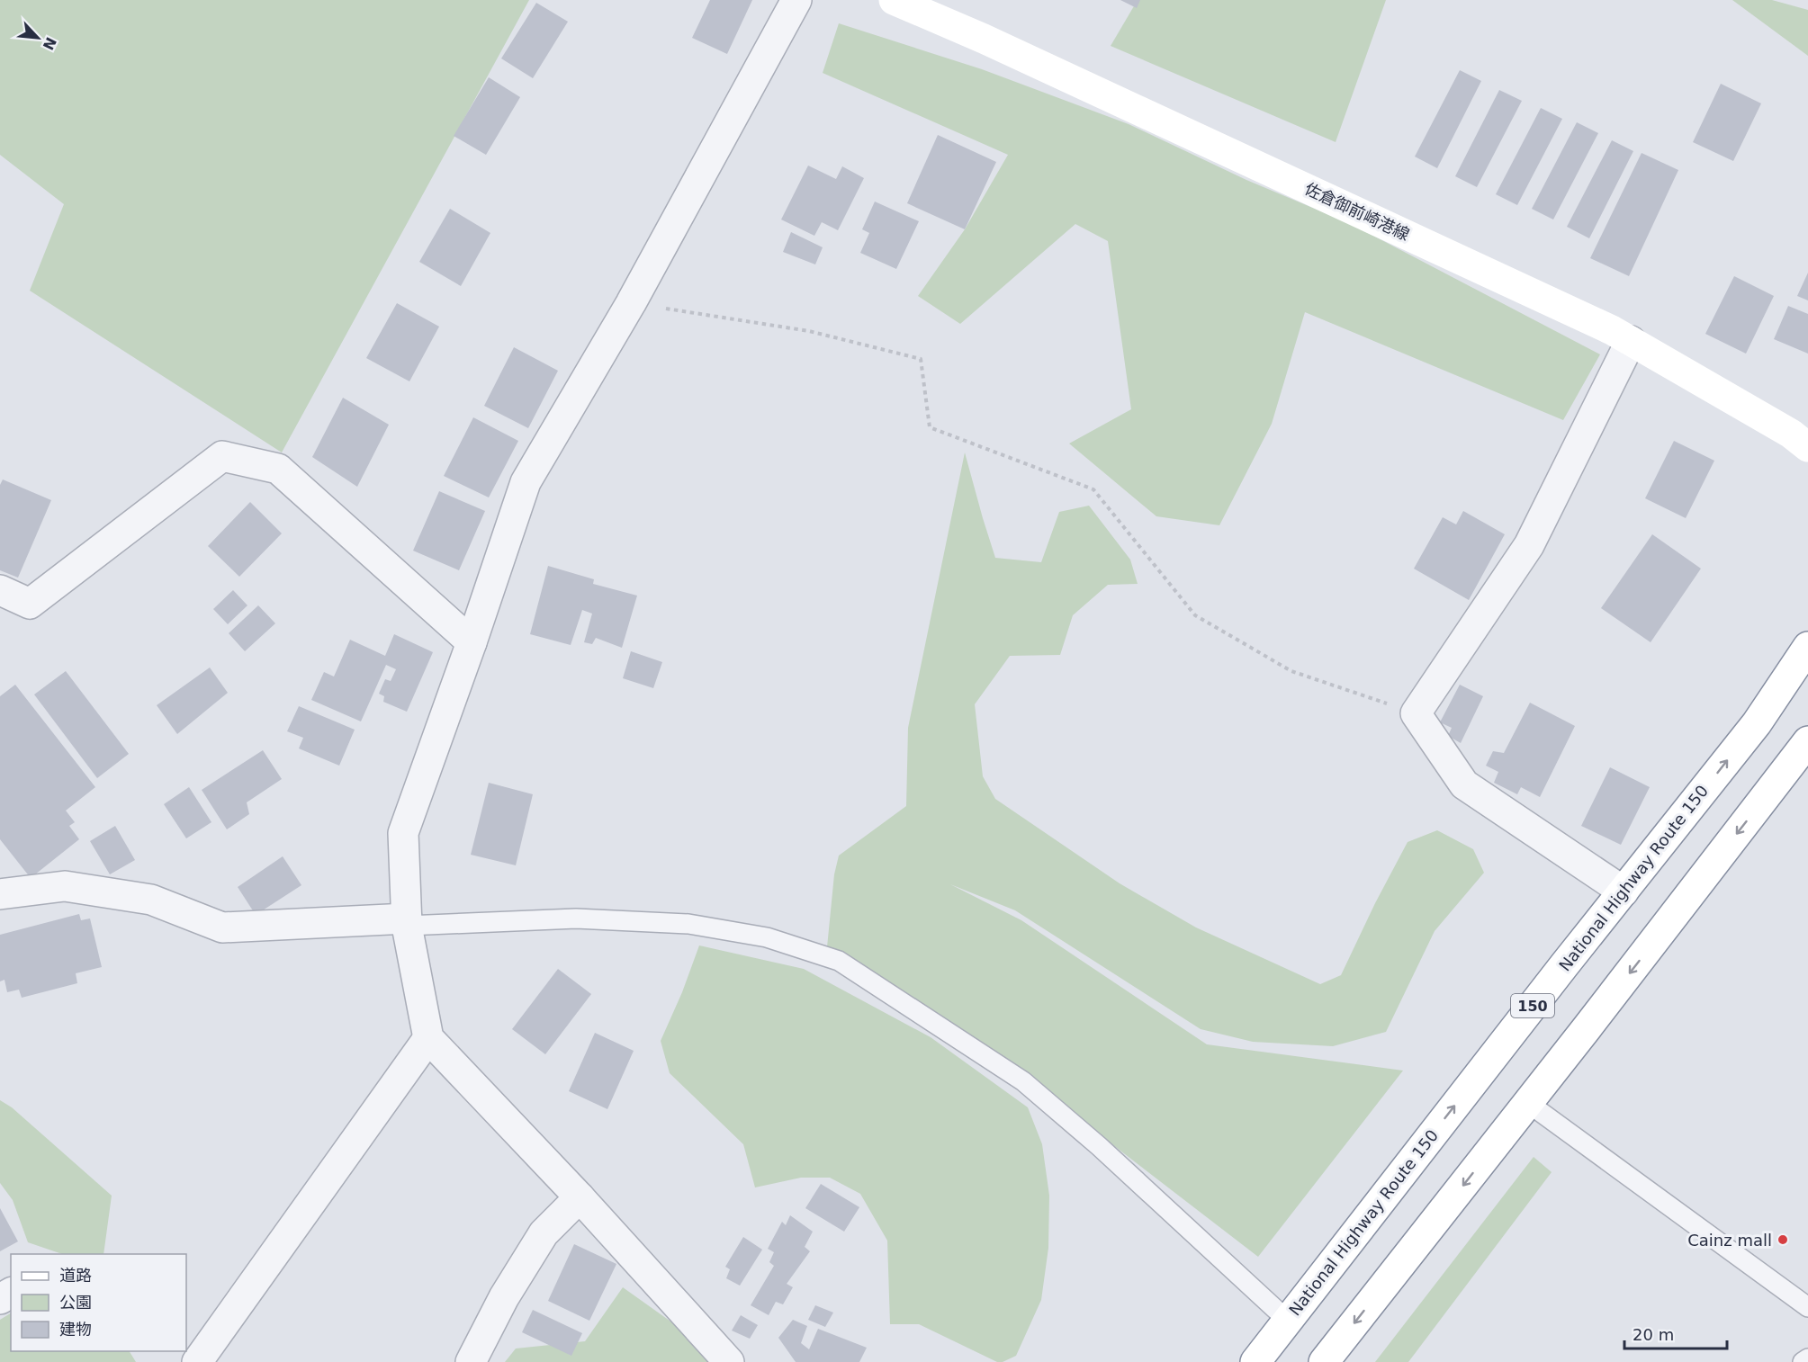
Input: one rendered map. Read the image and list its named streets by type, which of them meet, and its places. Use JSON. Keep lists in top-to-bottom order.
{
  "streets": {
    "main road": ["佐倉御前崎港線", "National Highway Route 150", "150"]
  },
  "places": ["Cainz mall"],
  "legend": ["道路", "公園", "建物"],
  "scale_bar": "20 m",
  "north": "bottom right"
}
